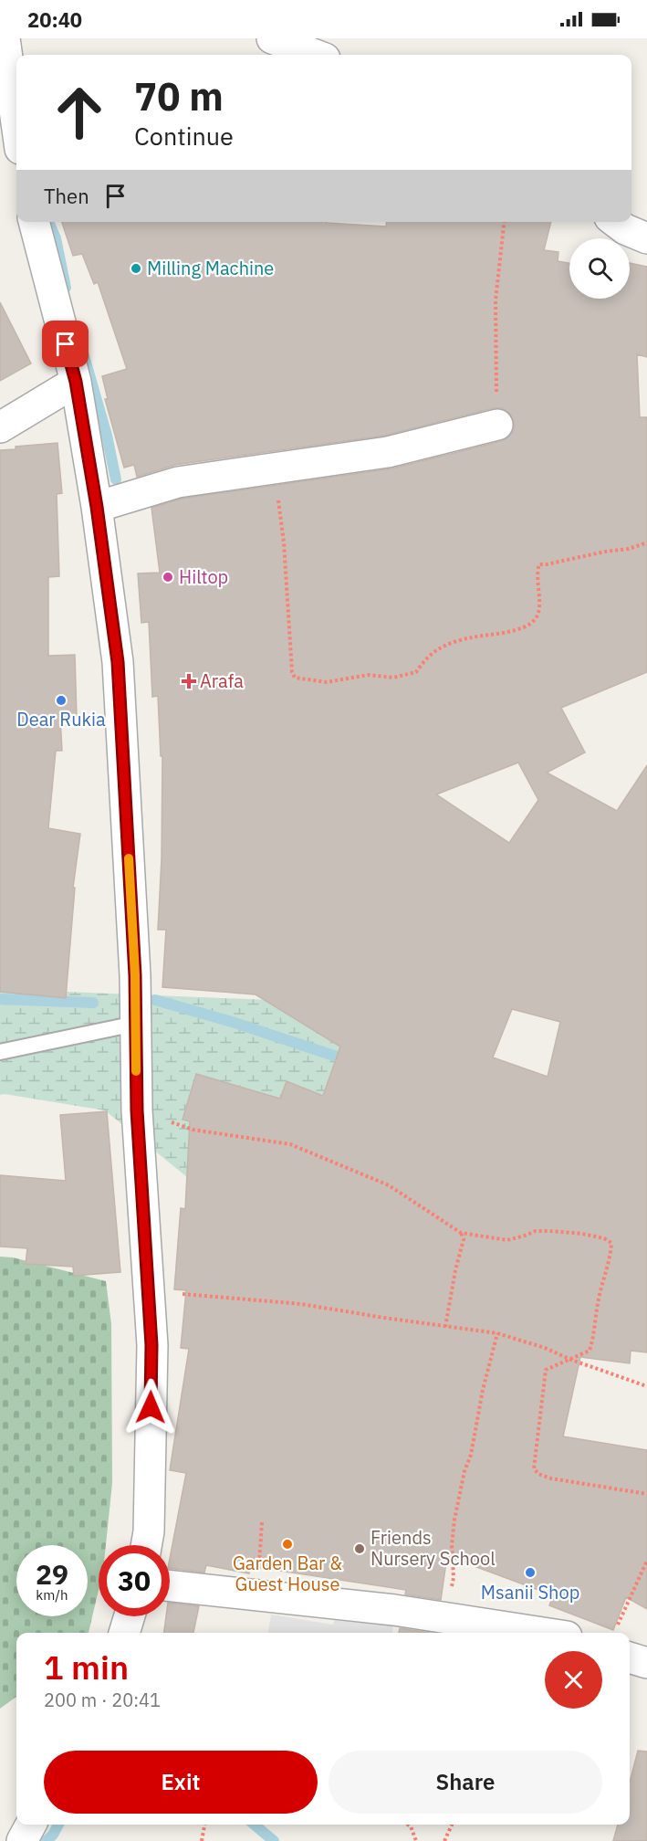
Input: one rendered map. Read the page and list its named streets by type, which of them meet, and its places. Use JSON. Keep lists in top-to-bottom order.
{
  "places": {
    "other": [
      "Milling Machine",
      "Hiltop",
      "Dear Rukia",
      "Garden Bar & Guest House",
      "Friends Nursery School",
      "Msanii Shop"
    ],
    "health": ["Arafa"]
  },
  "page": {
    "status": "20:40",
    "turn": ["70 m", "Continue"],
    "then": "Then",
    "speed": "29 km/h",
    "limit": "30",
    "heading": ["1 min", "200 m · 20:41"],
    "buttons": ["Exit", "Share"]
  }
}
